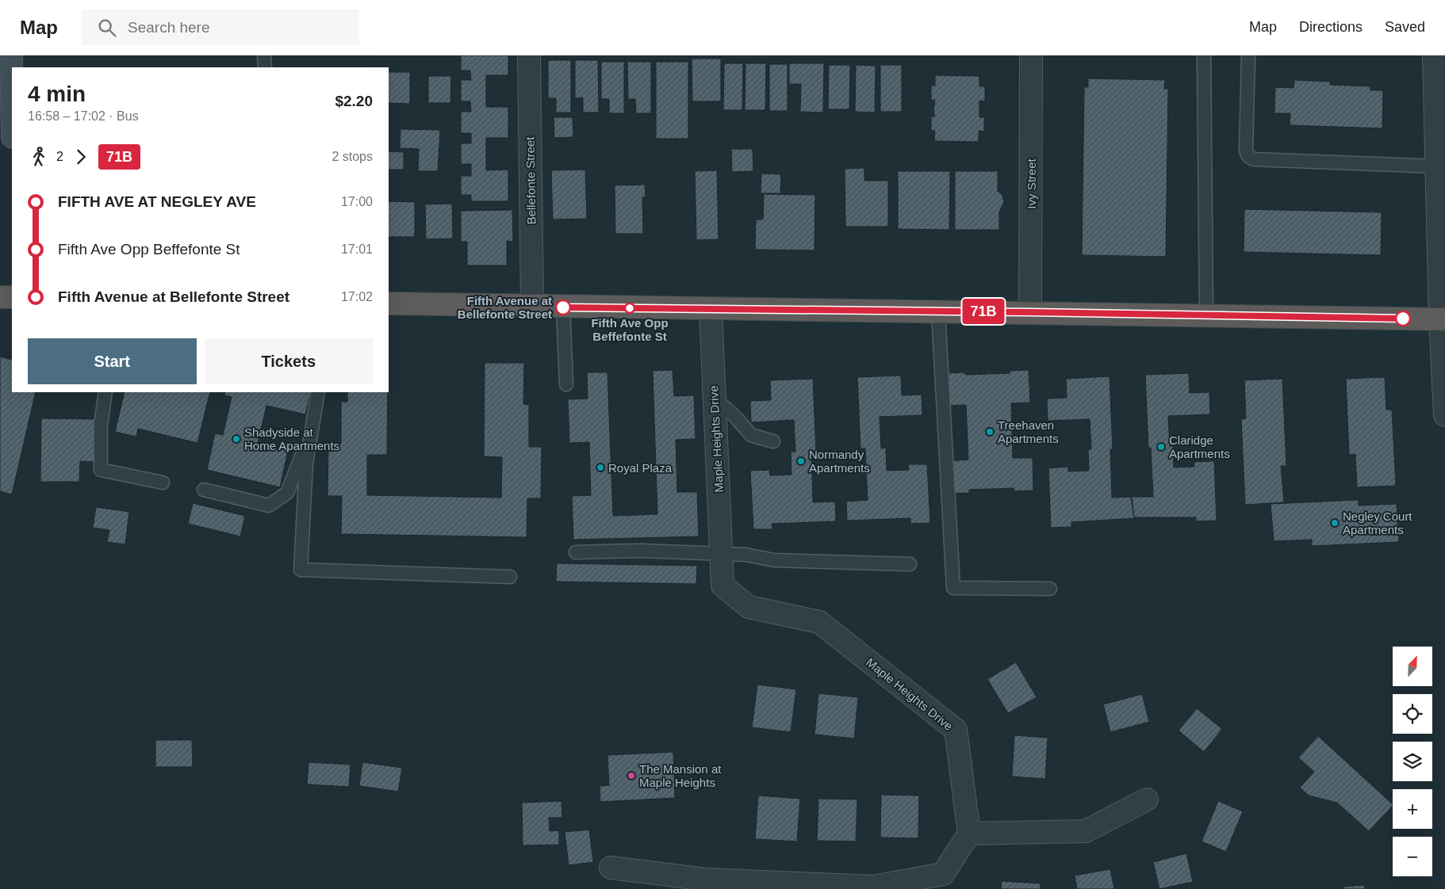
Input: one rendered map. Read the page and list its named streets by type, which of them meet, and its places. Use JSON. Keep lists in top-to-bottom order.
{
  "streets": {
    "street": ["Bellefonte Street", "Ivy Street", "Maple Heights Drive"]
  },
  "places": [
    "Fifth Avenue at Bellefonte Street",
    "Fifth Ave Opp Beffefonte St",
    "Treehaven Apartments",
    "Shadyside at Home Apartments",
    "Claridge Apartments",
    "Normandy Apartments",
    "Royal Plaza",
    "Negley Court Apartments",
    "The Mansion at Maple Heights"
  ],
  "lines": ["bus line 71B"],
  "north": "top right",
  "page": {
    "header": "Map",
    "search": "Search here",
    "nav": ["Map", "Directions", "Saved"],
    "on_map": "71B",
    "heading": ["4 min", "16:58 – 17:02 · Bus", "$2.20"],
    "legs": ["2", "71B", "2 stops"],
    "list": [
      {
        "name": "FIFTH AVE AT NEGLEY AVE",
        "value": "17:00"
      },
      {
        "name": "Fifth Ave Opp Beffefonte St",
        "value": "17:01"
      },
      {
        "name": "Fifth Avenue at Bellefonte Street",
        "value": "17:02"
      }
    ],
    "buttons": ["Start", "Tickets"],
    "map_buttons": ["+", "−"]
  }
}
